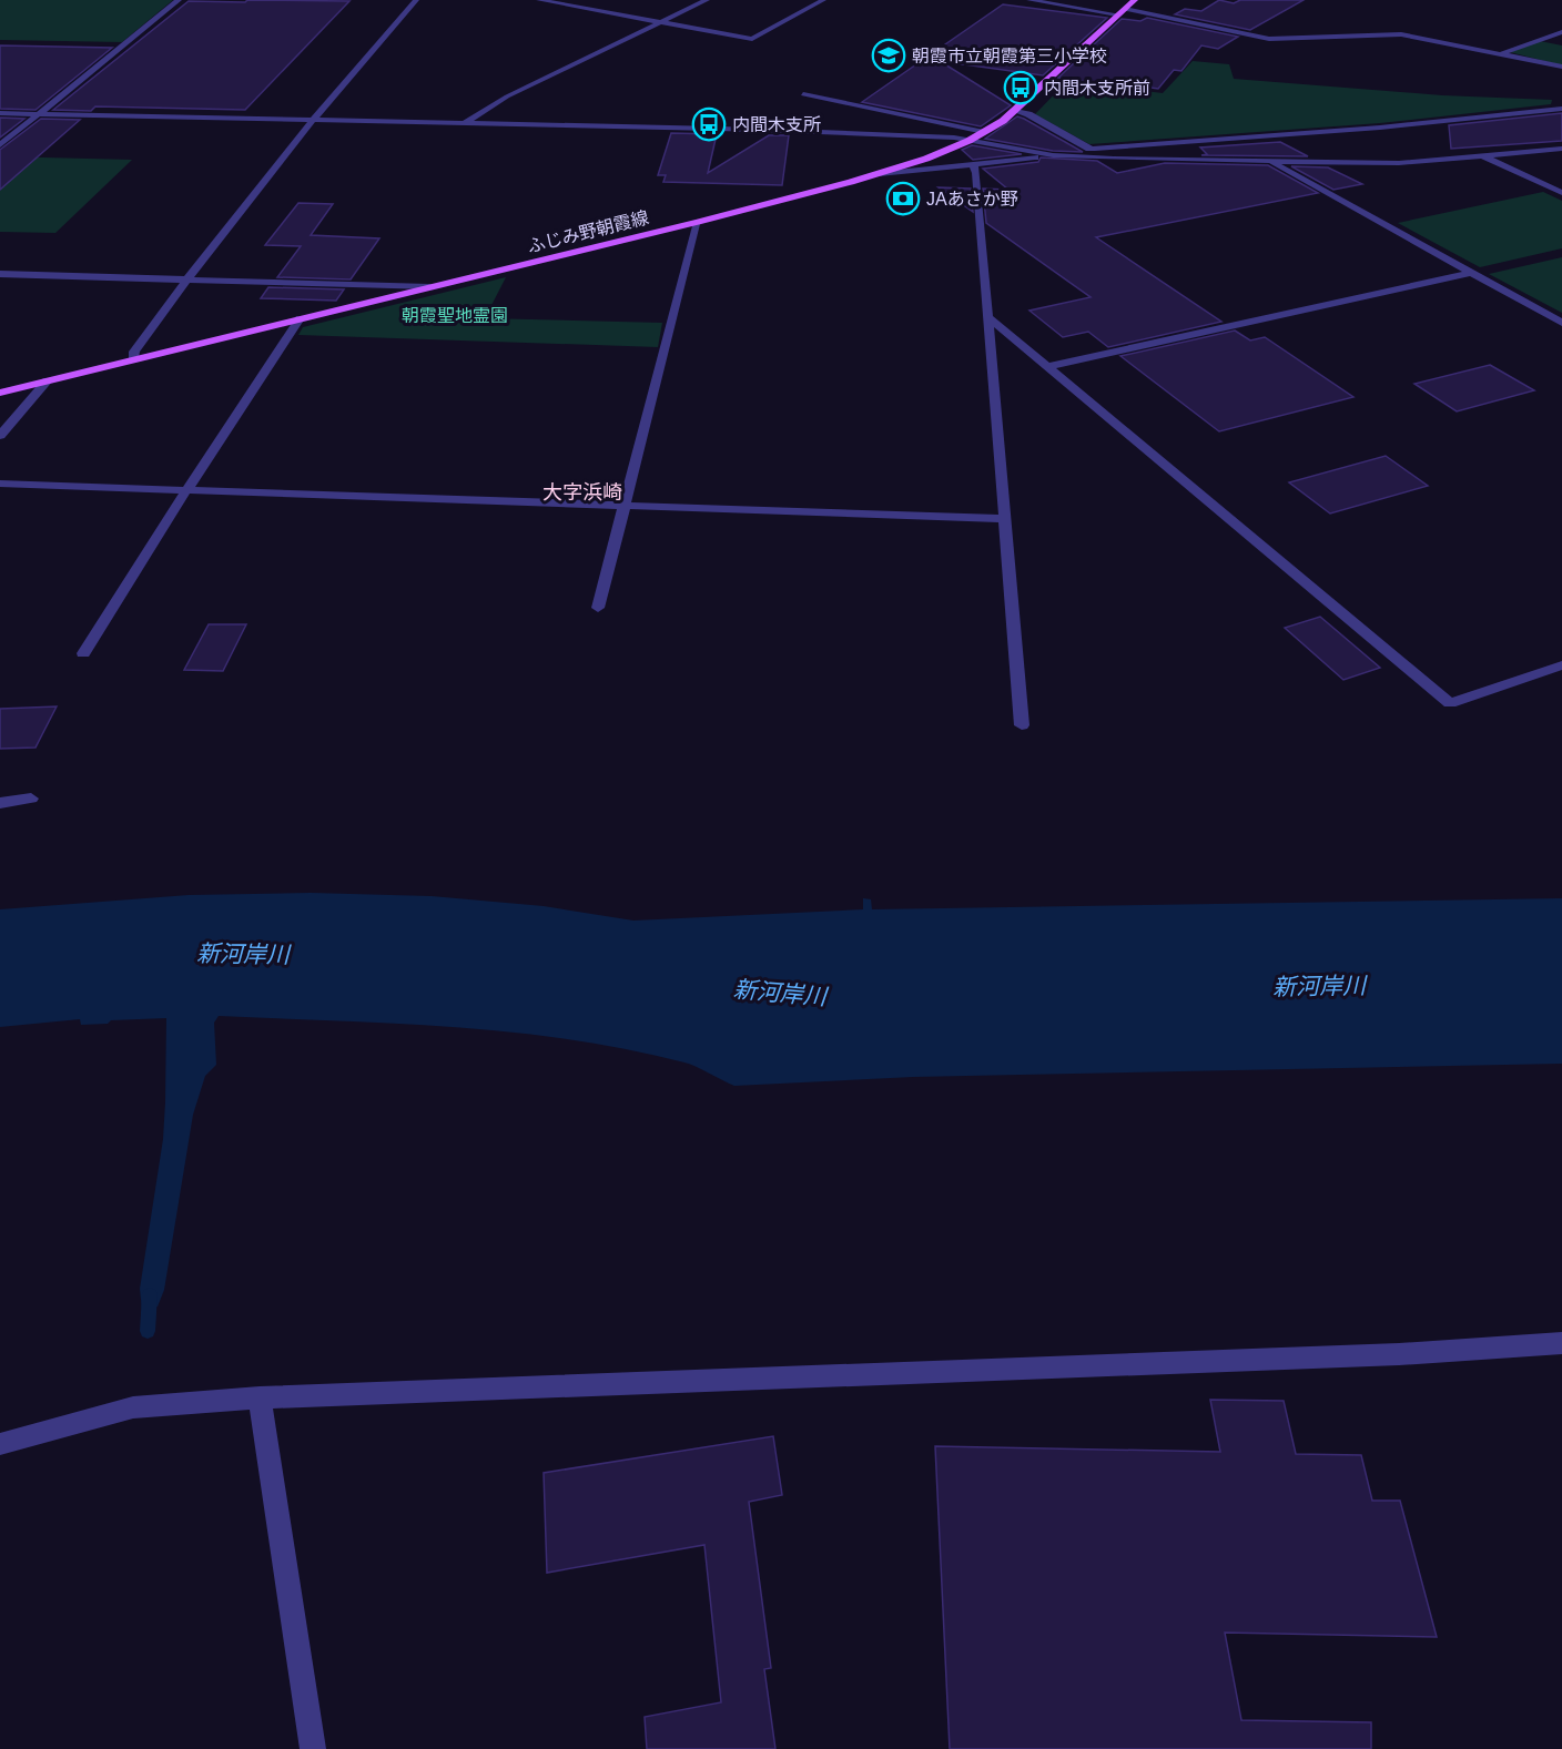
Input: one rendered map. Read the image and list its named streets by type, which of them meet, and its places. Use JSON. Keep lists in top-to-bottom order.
{
  "streets": {
    "main road": ["ふじみ野朝霞線"]
  },
  "districts": ["大字浜崎"],
  "water": ["新河岸川"],
  "parks": ["朝霞聖地霊園"],
  "places": {
    "school or university": ["朝霞市立朝霞第三小学校"],
    "bus stop": ["内間木支所前", "内間木支所"],
    "bank": ["JAあさか野"]
  }
}
